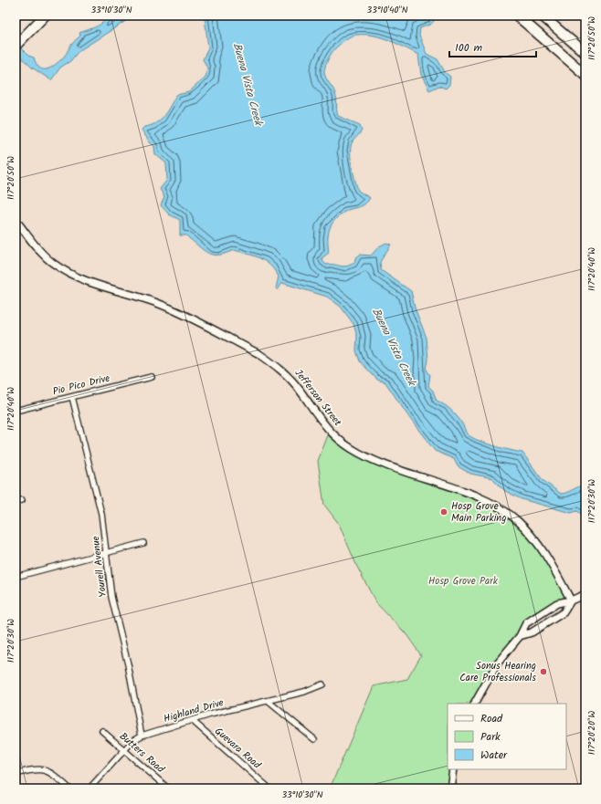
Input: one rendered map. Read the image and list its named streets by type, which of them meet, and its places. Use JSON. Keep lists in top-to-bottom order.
{
  "streets": {
    "main road": ["Jefferson Street"],
    "street": [
      "Pio Pico Drive",
      "Yourell Avenue",
      "Highland Drive",
      "Guevara Road",
      "Butters Road"
    ]
  },
  "crossings": [
    ["Pio Pico Drive", "Yourell Avenue"],
    ["Yourell Avenue", "Highland Drive"],
    ["Highland Drive", "Guevara Road"],
    ["Highland Drive", "Butters Road"]
  ],
  "water": ["Buena Vista Creek"],
  "parks": ["Hosp Grove Park"],
  "places": ["Hosp Grove Main Parking", "Sonus Hearing Care Professionals"],
  "legend": ["Road", "Park", "Water"],
  "scale_bar": "100 m",
  "coordinates": [
    "33°10'30\"N",
    "33°10'40\"N",
    "117°20'50\"W",
    "117°20'40\"W",
    "117°20'30\"W",
    "117°20'20\"W"
  ]
}
